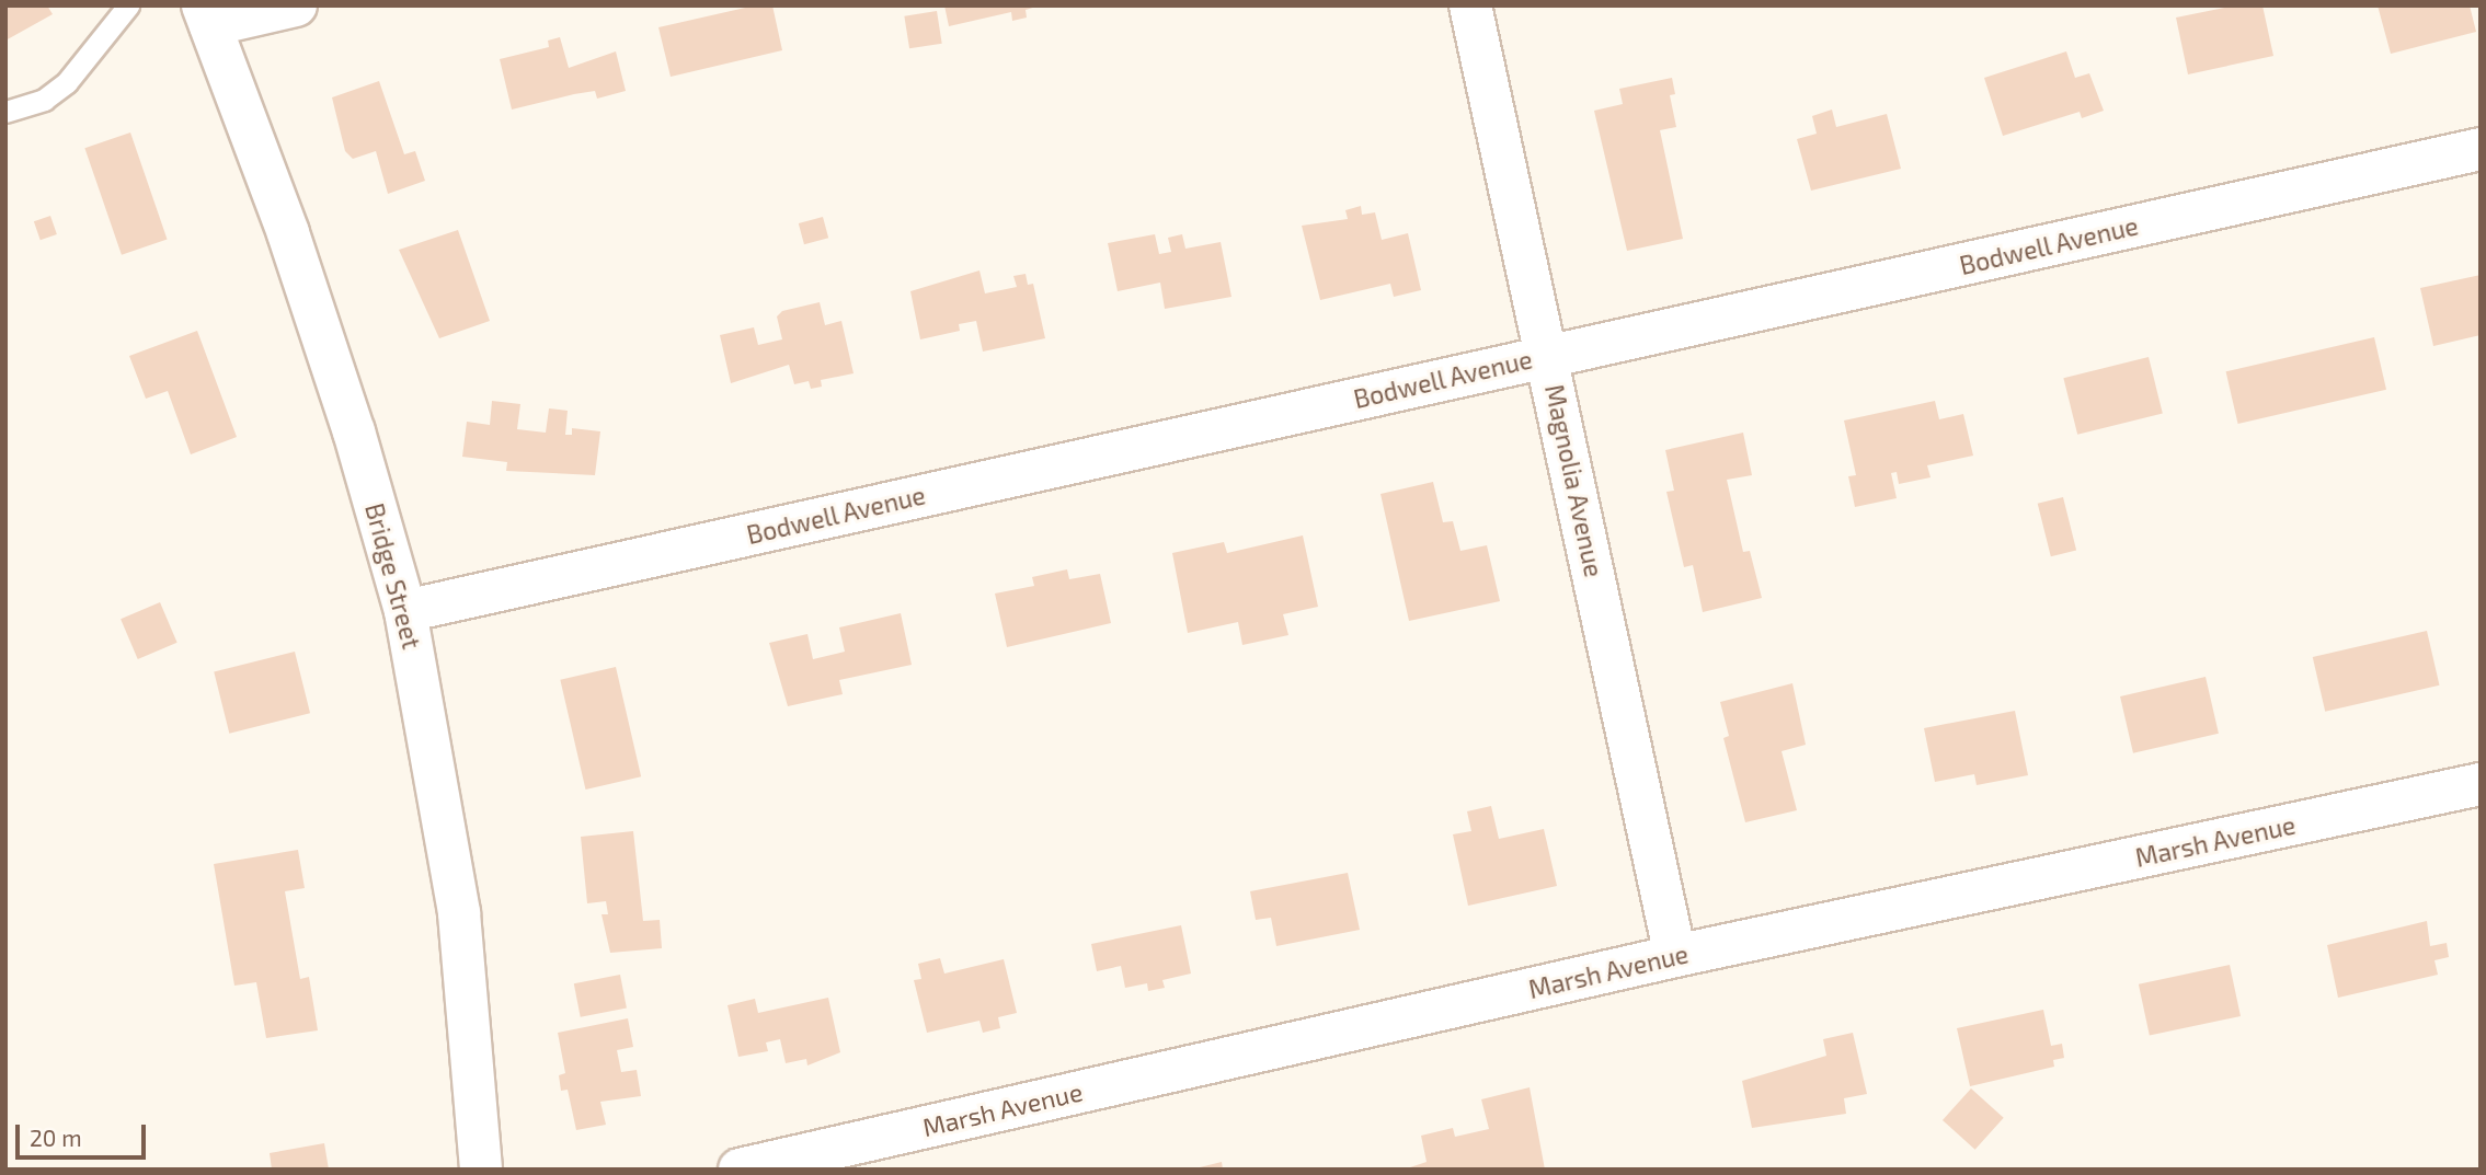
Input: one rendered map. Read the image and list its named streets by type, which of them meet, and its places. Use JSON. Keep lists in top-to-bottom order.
{
  "streets": {
    "street": [
      "Bodwell Avenue",
      "Magnolia Avenue",
      "Bridge Street",
      "Marsh Avenue"
    ]
  },
  "crossings": [
    ["Bodwell Avenue", "Magnolia Avenue"],
    ["Bodwell Avenue", "Bridge Street"],
    ["Magnolia Avenue", "Marsh Avenue"]
  ],
  "scale_bar": "20 m"
}
